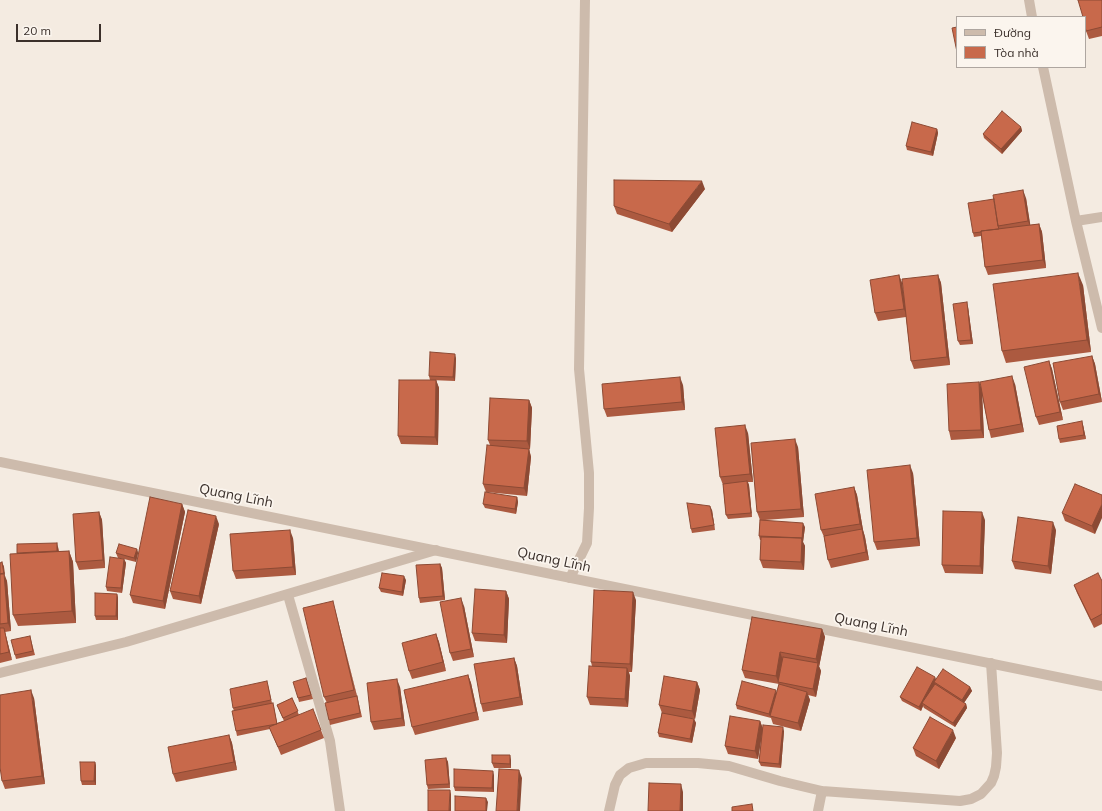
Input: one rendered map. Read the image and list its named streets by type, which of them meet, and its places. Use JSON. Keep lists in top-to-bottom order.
{
  "streets": {
    "street": ["Quang Lĩnh"]
  },
  "legend": ["Đường", "Tòa nhà"],
  "scale_bar": "20 m"
}
